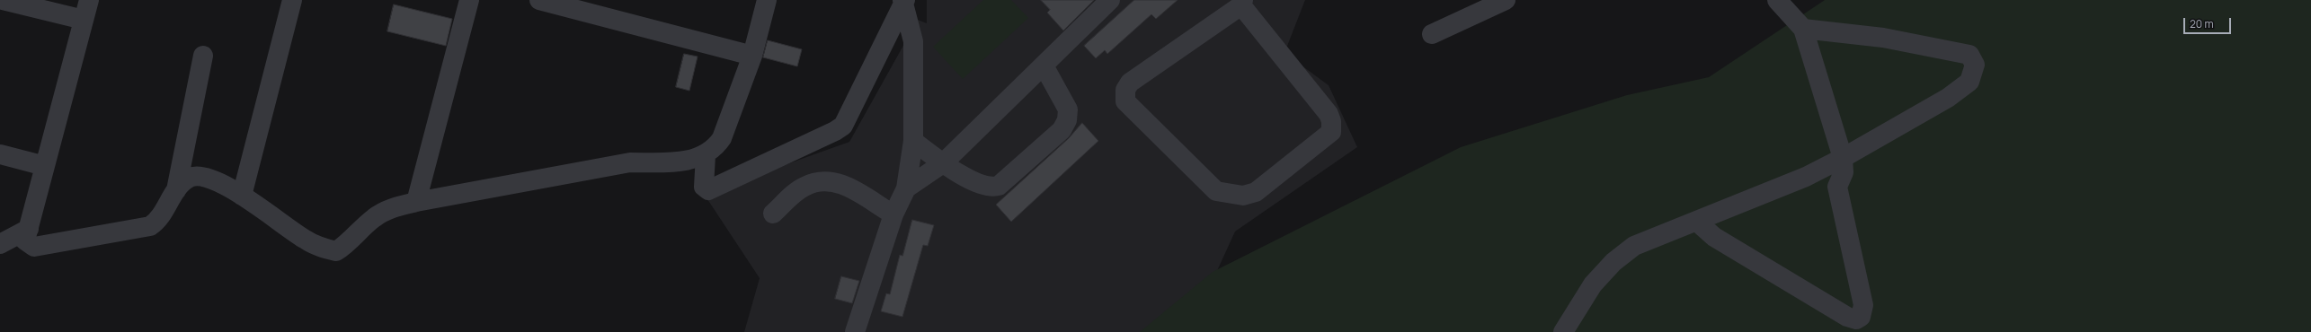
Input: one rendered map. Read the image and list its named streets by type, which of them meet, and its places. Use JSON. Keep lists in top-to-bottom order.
{
  "scale_bar": "20 m"
}
